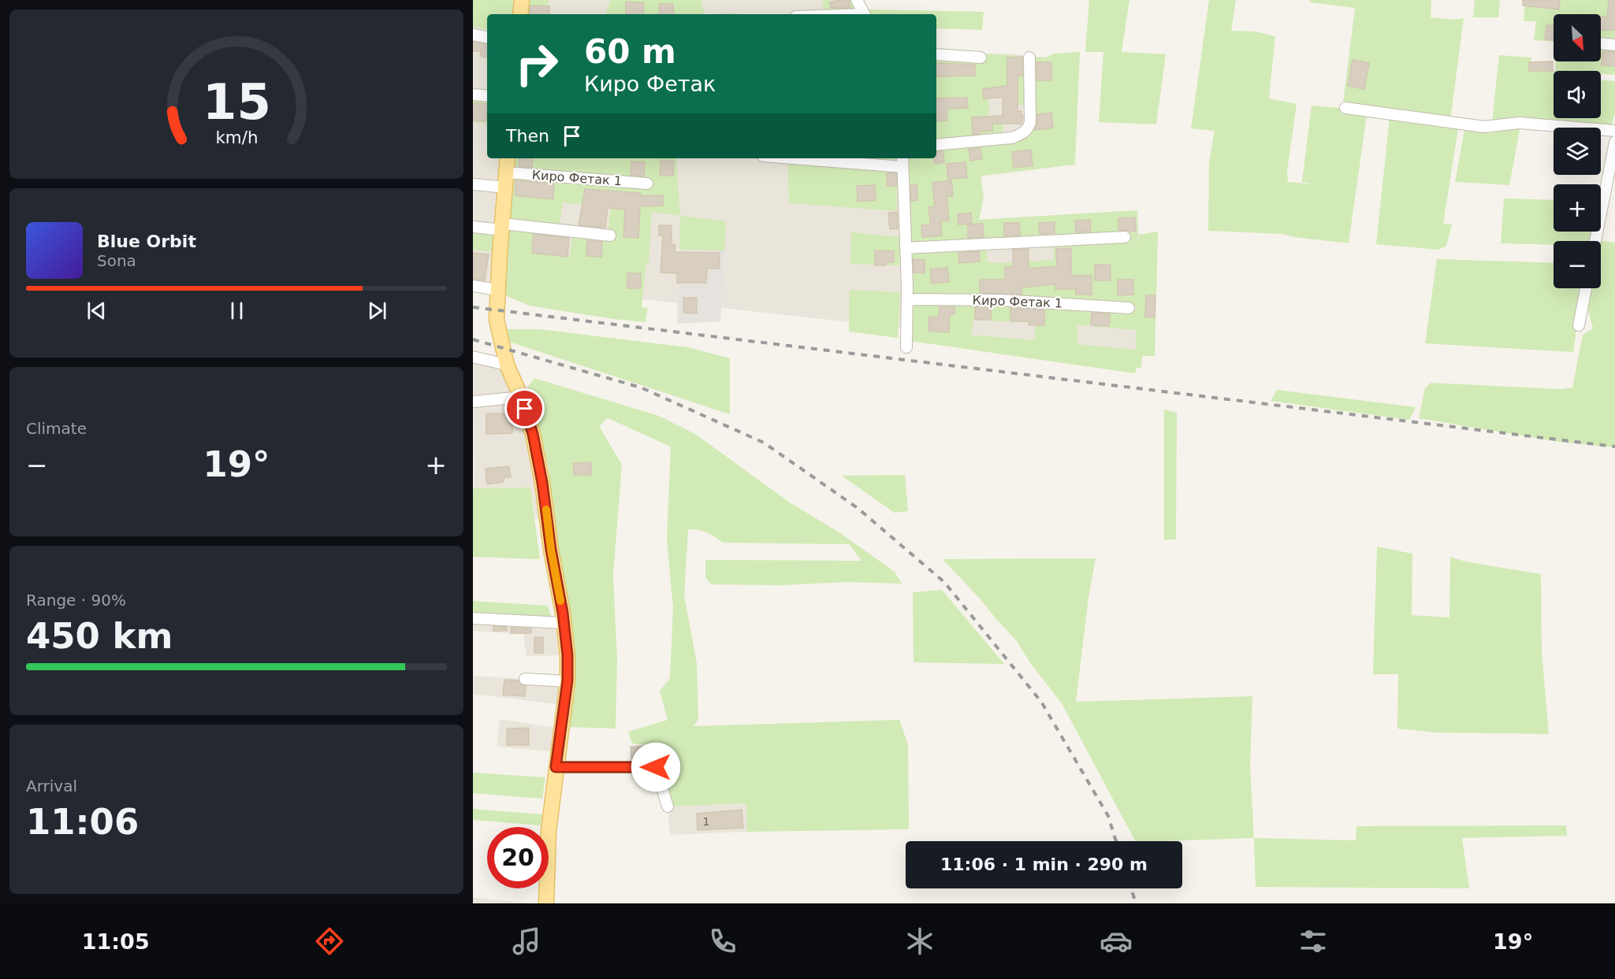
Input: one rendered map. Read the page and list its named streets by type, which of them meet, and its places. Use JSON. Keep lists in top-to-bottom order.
{
  "streets": {
    "street": ["Киро Фетак 1"]
  },
  "house_numbers": ["1"],
  "north": "bottom right",
  "page": {
    "map_buttons": ["+", "−"],
    "turn": ["60 m", "Киро Фетак"],
    "then": "Then",
    "song": ["Blue Orbit", "Sona"],
    "tile": [
      "Climate",
      ["Range · 90%", "450 km"],
      ["Arrival", "11:06"]
    ],
    "heat": ["−", "19°", "+"],
    "limit": "20",
    "trip": "11:06 · 1 min · 290 m",
    "tabs": ["11:05", "19°"],
    "gauge": ["15", "km/h"]
  }
}
